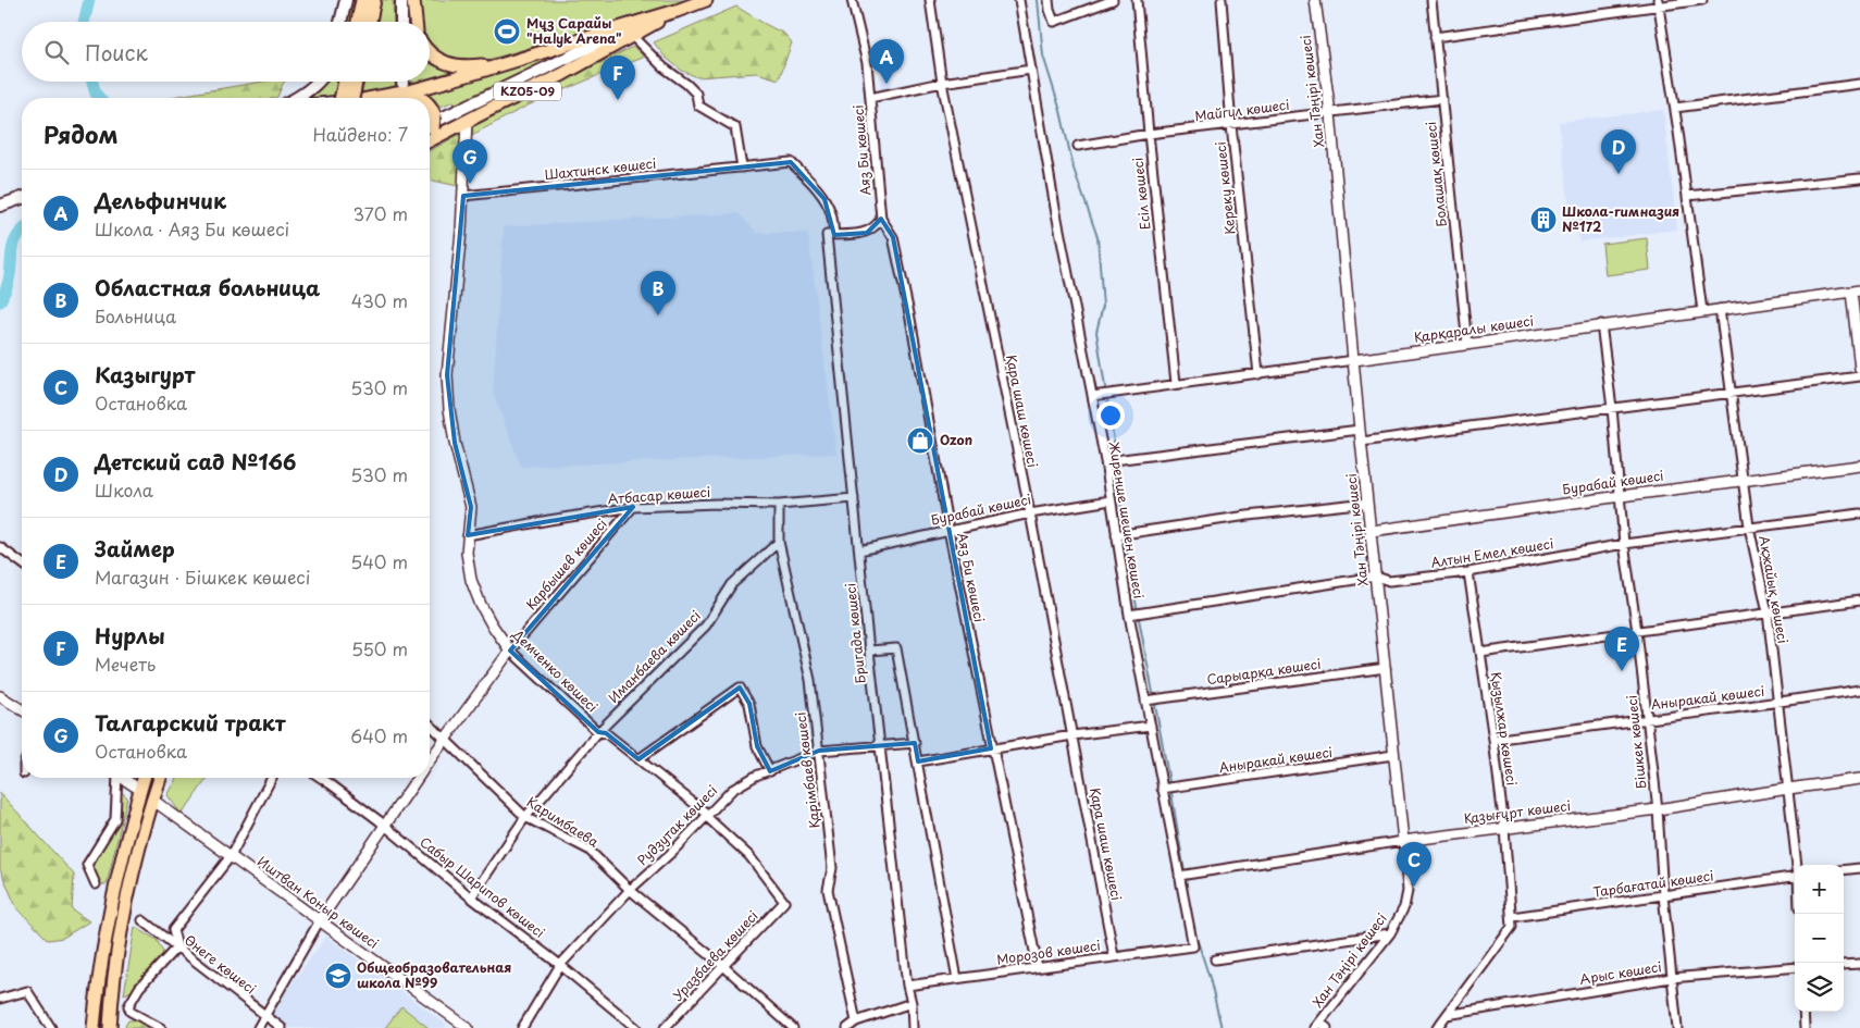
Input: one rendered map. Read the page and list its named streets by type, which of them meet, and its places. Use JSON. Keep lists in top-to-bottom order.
{
  "streets": {
    "main road": ["KZ05-09"],
    "street": [
      "Хан Тәңірі көшесі",
      "Майгүл көшесі",
      "Аяз Би көшесі",
      "Шахтинск көшесі",
      "Болашақ көшесі",
      "Кереку көшесі",
      "Есіл көшесі",
      "Қарқаралы көшесі",
      "Қара шаш көшесі",
      "Бурабай көшесі",
      "Атбасар көшесі",
      "Жиренше шешен көшесі",
      "Алтын Емел көшесі",
      "Карбышев көшесі",
      "Ақжайық көшесі",
      "Бригада көшесі",
      "Иманбаева көшесі",
      "Демченко көшесі",
      "Сарыарқа көшесі",
      "Аныракай көшесі",
      "Қызылжар көшесі",
      "Бішкек көшесі",
      "Қарімбаев көшесі",
      "Қазығұрт көшесі",
      "Каримбаева",
      "Рудзутак көшесі",
      "Тарбағатай көшесі",
      "Сабыр Шарипов көшесі",
      "Иштван Коныр көшесі",
      "Морозов көшесі",
      "Уразбаева көшесі",
      "Өнеге көшесі",
      "Арыс көшесі"
    ]
  },
  "crossings": [
    ["KZ05-09", "Демченко көшесі"],
    ["Хан Тәңірі көшесі", "Майгүл көшесі"],
    ["Хан Тәңірі көшесі", "Қарқаралы көшесі"],
    ["Хан Тәңірі көшесі", "Бурабай көшесі"],
    ["Хан Тәңірі көшесі", "Алтын Емел көшесі"],
    ["Хан Тәңірі көшесі", "Сарыарқа көшесі"],
    ["Хан Тәңірі көшесі", "Аныракай көшесі"],
    ["Хан Тәңірі көшесі", "Қазығұрт көшесі"],
    ["Майгүл көшесі", "Болашақ көшесі"],
    ["Майгүл көшесі", "Кереку көшесі"],
    ["Майгүл көшесі", "Есіл көшесі"],
    ["Аяз Би көшесі", "Бурабай көшесі"],
    ["Аяз Би көшесі", "Морозов көшесі"],
    ["Шахтинск көшесі", "Бригада көшесі"],
    ["Шахтинск көшесі", "Демченко көшесі"],
    ["Болашақ көшесі", "Қарқаралы көшесі"],
    ["Кереку көшесі", "Қарқаралы көшесі"],
    ["Есіл көшесі", "Қарқаралы көшесі"],
    ["Қарқаралы көшесі", "Жиренше шешен көшесі"],
    ["Қарқаралы көшесі", "Ақжайық көшесі"],
    ["Қарқаралы көшесі", "Бішкек көшесі"],
    ["Қара шаш көшесі", "Бурабай көшесі"],
    ["Қара шаш көшесі", "Морозов көшесі"],
    ["Бурабай көшесі", "Жиренше шешен көшесі"],
    ["Бурабай көшесі", "Ақжайық көшесі"],
    ["Бурабай көшесі", "Бригада көшесі"],
    ["Бурабай көшесі", "Бішкек көшесі"],
    ["Атбасар көшесі", "Карбышев көшесі"],
    ["Атбасар көшесі", "Бригада көшесі"],
    ["Атбасар көшесі", "Демченко көшесі"],
    ["Атбасар көшесі", "Қарімбаев көшесі"],
    ["Жиренше шешен көшесі", "Алтын Емел көшесі"],
    ["Жиренше шешен көшесі", "Сарыарқа көшесі"],
    ["Жиренше шешен көшесі", "Аныракай көшесі"],
    ["Жиренше шешен көшесі", "Қазығұрт көшесі"],
    ["Жиренше шешен көшесі", "Морозов көшесі"],
    ["Алтын Емел көшесі", "Ақжайық көшесі"],
    ["Алтын Емел көшесі", "Қызылжар көшесі"],
    ["Алтын Емел көшесі", "Бішкек көшесі"],
    ["Карбышев көшесі", "Демченко көшесі"],
    ["Карбышев көшесі", "Каримбаева"],
    ["Карбышев көшесі", "Сабыр Шарипов көшесі"],
    ["Карбышев көшесі", "Иштван Коныр көшесі"],
    ["Карбышев көшесі", "Өнеге көшесі"],
    ["Ақжайық көшесі", "Аныракай көшесі"],
    ["Ақжайық көшесі", "Қазығұрт көшесі"],
    ["Бригада көшесі", "Рудзутак көшесі"],
    ["Бригада көшесі", "Морозов көшесі"],
    ["Иманбаева көшесі", "Демченко көшесі"],
    ["Иманбаева көшесі", "Қарімбаев көшесі"],
    ["Иманбаева көшесі", "Каримбаева"],
    ["Иманбаева көшесі", "Сабыр Шарипов көшесі"],
    ["Демченко көшесі", "Рудзутак көшесі"],
    ["Демченко көшесі", "Уразбаева көшесі"],
    ["Аныракай көшесі", "Қызылжар көшесі"],
    ["Аныракай көшесі", "Бішкек көшесі"],
    ["Қызылжар көшесі", "Қазығұрт көшесі"],
    ["Қызылжар көшесі", "Тарбағатай көшесі"],
    ["Қызылжар көшесі", "Арыс көшесі"],
    ["Бішкек көшесі", "Қазығұрт көшесі"],
    ["Бішкек көшесі", "Тарбағатай көшесі"],
    ["Бішкек көшесі", "Арыс көшесі"],
    ["Қарімбаев көшесі", "Рудзутак көшесі"],
    ["Каримбаева", "Рудзутак көшесі"],
    ["Каримбаева", "Уразбаева көшесі"],
    ["Рудзутак көшесі", "Сабыр Шарипов көшесі"]
  ],
  "places": {
    "sports": ["Мұз Сарайы \"Halyk Arena\""],
    "building": ["Школа-гимназия №172"],
    "shop": ["Ozon"],
    "school or university": ["Общеобразовательная школа №99"]
  },
  "page": {
    "search": "Поиск",
    "pins": [
      "A",
      "F",
      "D",
      "G",
      "B",
      "E",
      "C"
    ],
    "heading": ["Рядом", "Найдено: 7"],
    "list": [
      {
        "mark": "A",
        "name": "Дельфинчик",
        "note": "Школа · Аяз Би көшесі",
        "value": "370 m"
      },
      {
        "mark": "B",
        "name": "Областная больница",
        "note": "Больница",
        "value": "430 m"
      },
      {
        "mark": "C",
        "name": "Казыгурт",
        "note": "Остановка",
        "value": "530 m"
      },
      {
        "mark": "D",
        "name": "Детский сад №166",
        "note": "Школа",
        "value": "530 m"
      },
      {
        "mark": "E",
        "name": "Займер",
        "note": "Магазин · Бішкек көшесі",
        "value": "540 m"
      },
      {
        "mark": "F",
        "name": "Нурлы",
        "note": "Мечеть",
        "value": "550 m"
      },
      {
        "mark": "G",
        "name": "Талгарский тракт",
        "note": "Остановка",
        "value": "640 m"
      }
    ],
    "map_buttons": ["+", "−"]
  }
}
